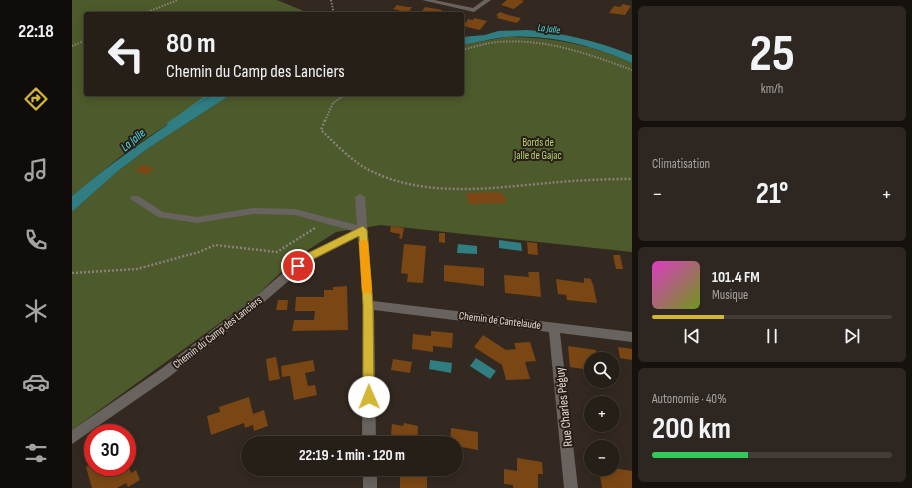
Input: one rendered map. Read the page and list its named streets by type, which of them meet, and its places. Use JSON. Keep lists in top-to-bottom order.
{
  "streets": {
    "street": ["Chemin de Cantelaude", "Chemin du Camp des Lanciers", "Rue Charles Péguy"]
  },
  "crossings": [
    ["Chemin de Cantelaude", "Rue Charles Péguy"]
  ],
  "water": ["La Jalle"],
  "parks": ["Bords de Jalle de Gajac"],
  "page": {
    "tabs": "22:18",
    "tile": [
      ["25", "km/h"],
      "Climatisation",
      ["Autonomie · 40%", "200 km"]
    ],
    "turn": ["80 m", "Chemin du Camp des Lanciers"],
    "heat": ["−", "21°", "+"],
    "song": ["101.4 FM", "Musique"],
    "map_buttons": ["+", "−"],
    "limit": "30",
    "trip": "22:19 · 1 min · 120 m"
  }
}
